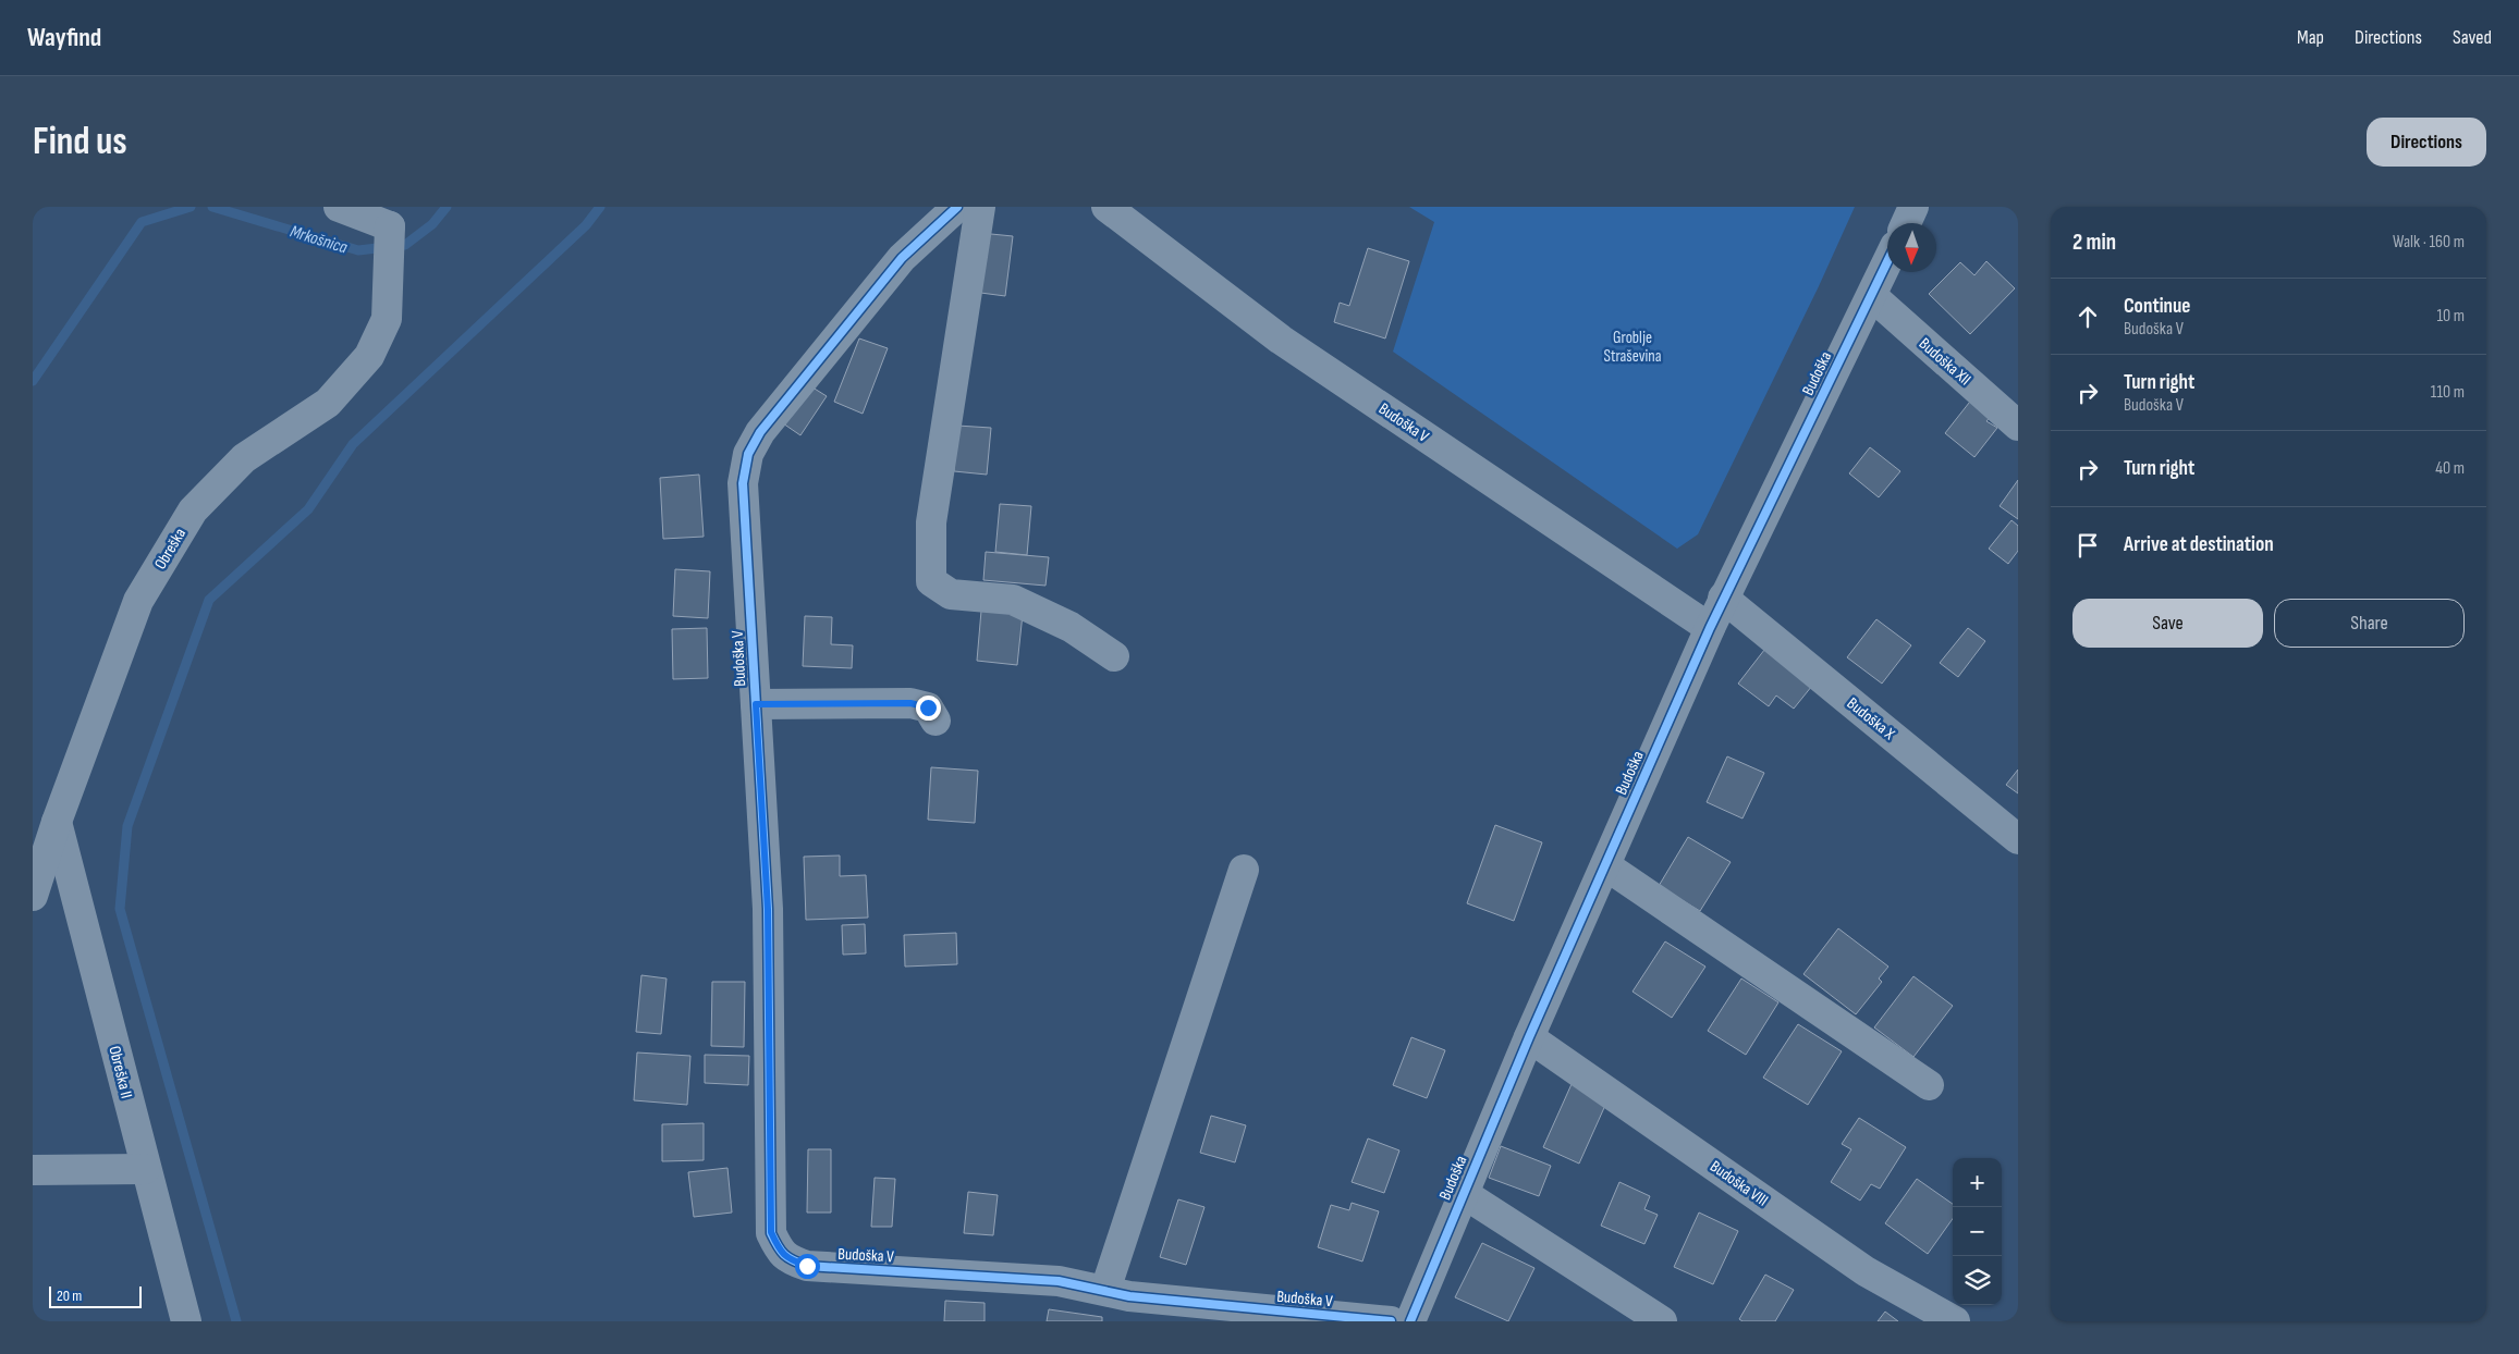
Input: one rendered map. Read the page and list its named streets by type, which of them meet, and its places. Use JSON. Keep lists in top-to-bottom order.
{
  "streets": {
    "street": [
      "Budoška XII",
      "Budoška",
      "Budoška V",
      "Obreška",
      "Budoška X",
      "Obreška II",
      "Budoška VIII"
    ]
  },
  "crossings": [
    ["Budoška XII", "Budoška"],
    ["Budoška", "Budoška V"],
    ["Budoška", "Budoška X"],
    ["Budoška", "Budoška VIII"],
    ["Obreška", "Obreška II"]
  ],
  "water": ["Mrkošnica"],
  "parks": ["Groblje Straševina"],
  "scale_bar": "20 m",
  "north": "bottom",
  "page": {
    "header": "Wayfind",
    "nav": ["Map", "Directions", "Saved"],
    "buttons": [
      "Directions",
      ["Save", "Share"]
    ],
    "title": "Find us",
    "heading": ["2 min", "Walk · 160 m"],
    "list": [
      ["Continue", "Budoška V", "10 m"],
      ["Turn right", "Budoška V", "110 m"],
      ["Turn right", "40 m"],
      "Arrive at destination"
    ],
    "map_buttons": ["+", "−"],
    "scale": "20 m"
  }
}
